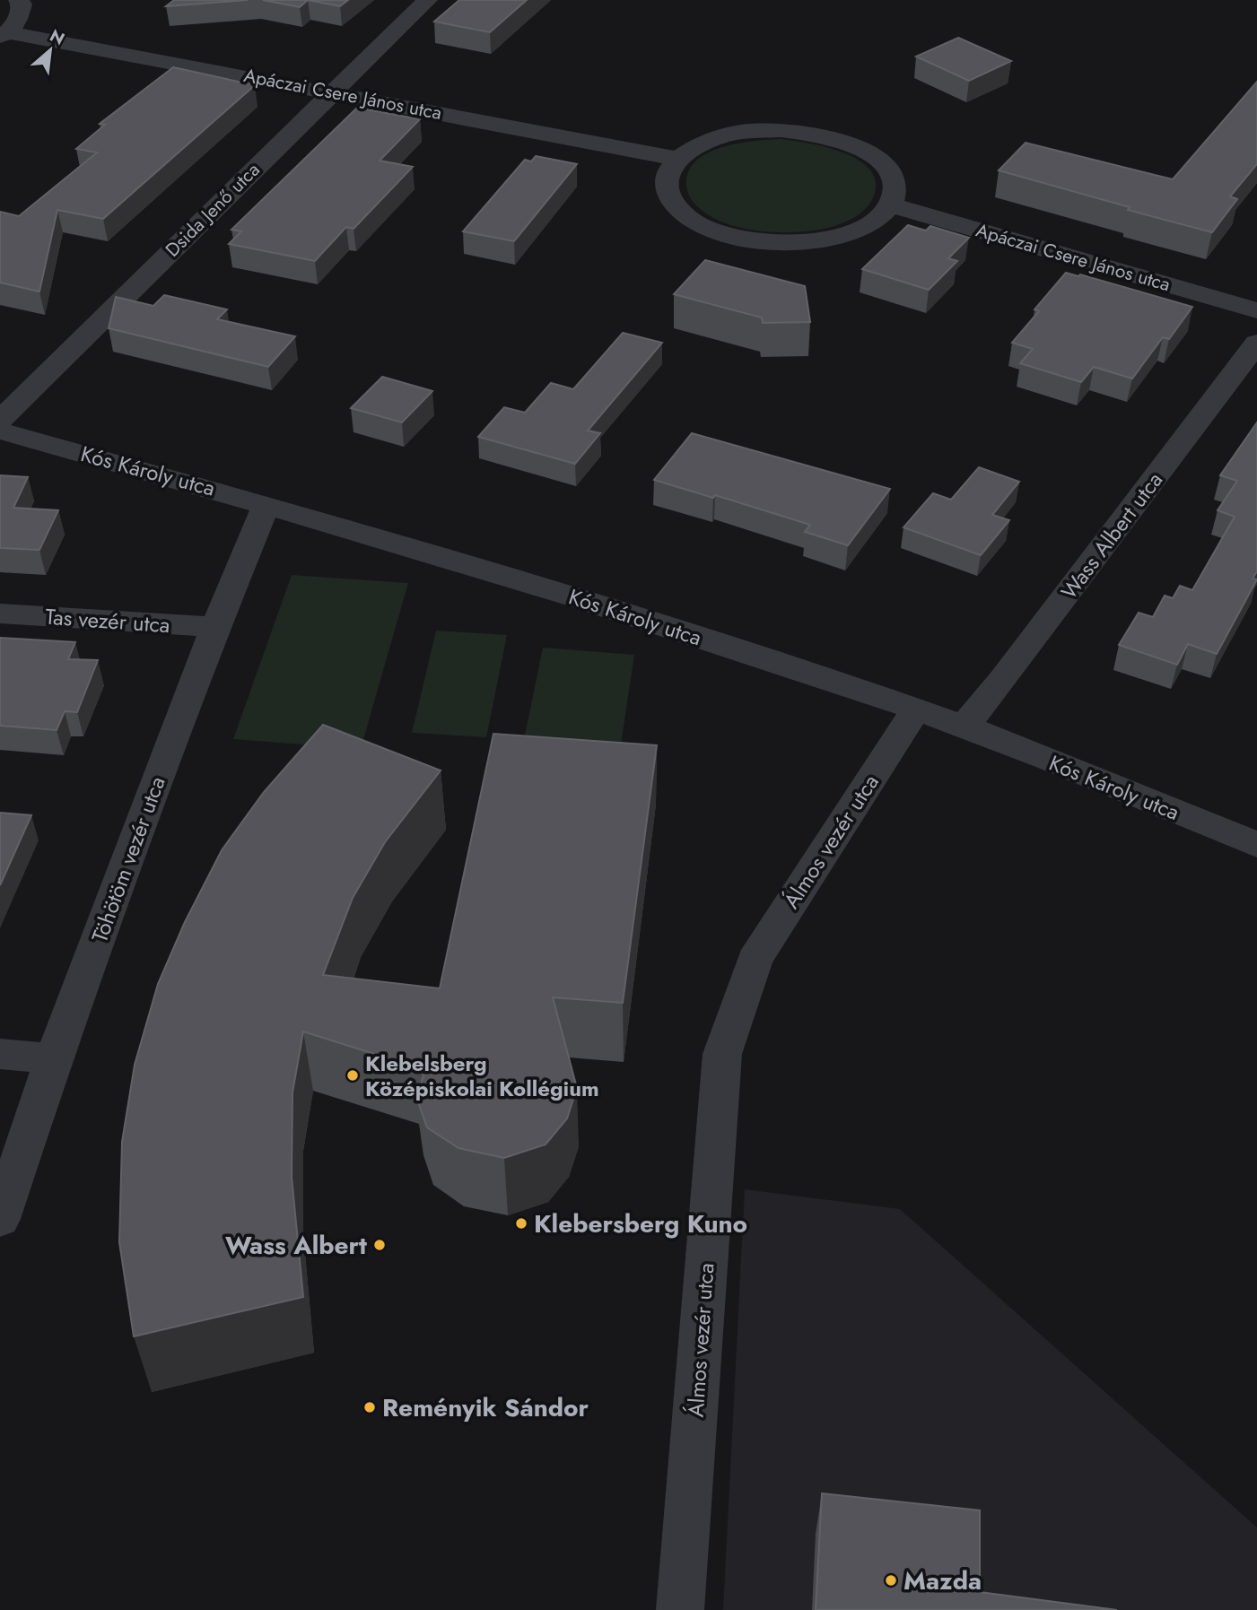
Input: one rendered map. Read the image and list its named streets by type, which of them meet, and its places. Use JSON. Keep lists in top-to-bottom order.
{
  "streets": {
    "street": [
      "Apáczai Csere János utca",
      "Dsida Jenő utca",
      "Kós Károly utca",
      "Wass Albert utca",
      "Tas vezér utca",
      "Álmos vezér utca",
      "Töhötöm vezér utca"
    ]
  },
  "crossings": [
    ["Apáczai Csere János utca", "Dsida Jenő utca"],
    ["Kós Károly utca", "Wass Albert utca"],
    ["Kós Károly utca", "Álmos vezér utca"],
    ["Kós Károly utca", "Töhötöm vezér utca"],
    ["Tas vezér utca", "Töhötöm vezér utca"]
  ],
  "places": [
    "Klebelsberg Középiskolai Kollégium",
    "Klebersberg Kuno",
    "Wass Albert",
    "Reményik Sándor",
    "Mazda"
  ],
  "north": "top right"
}
